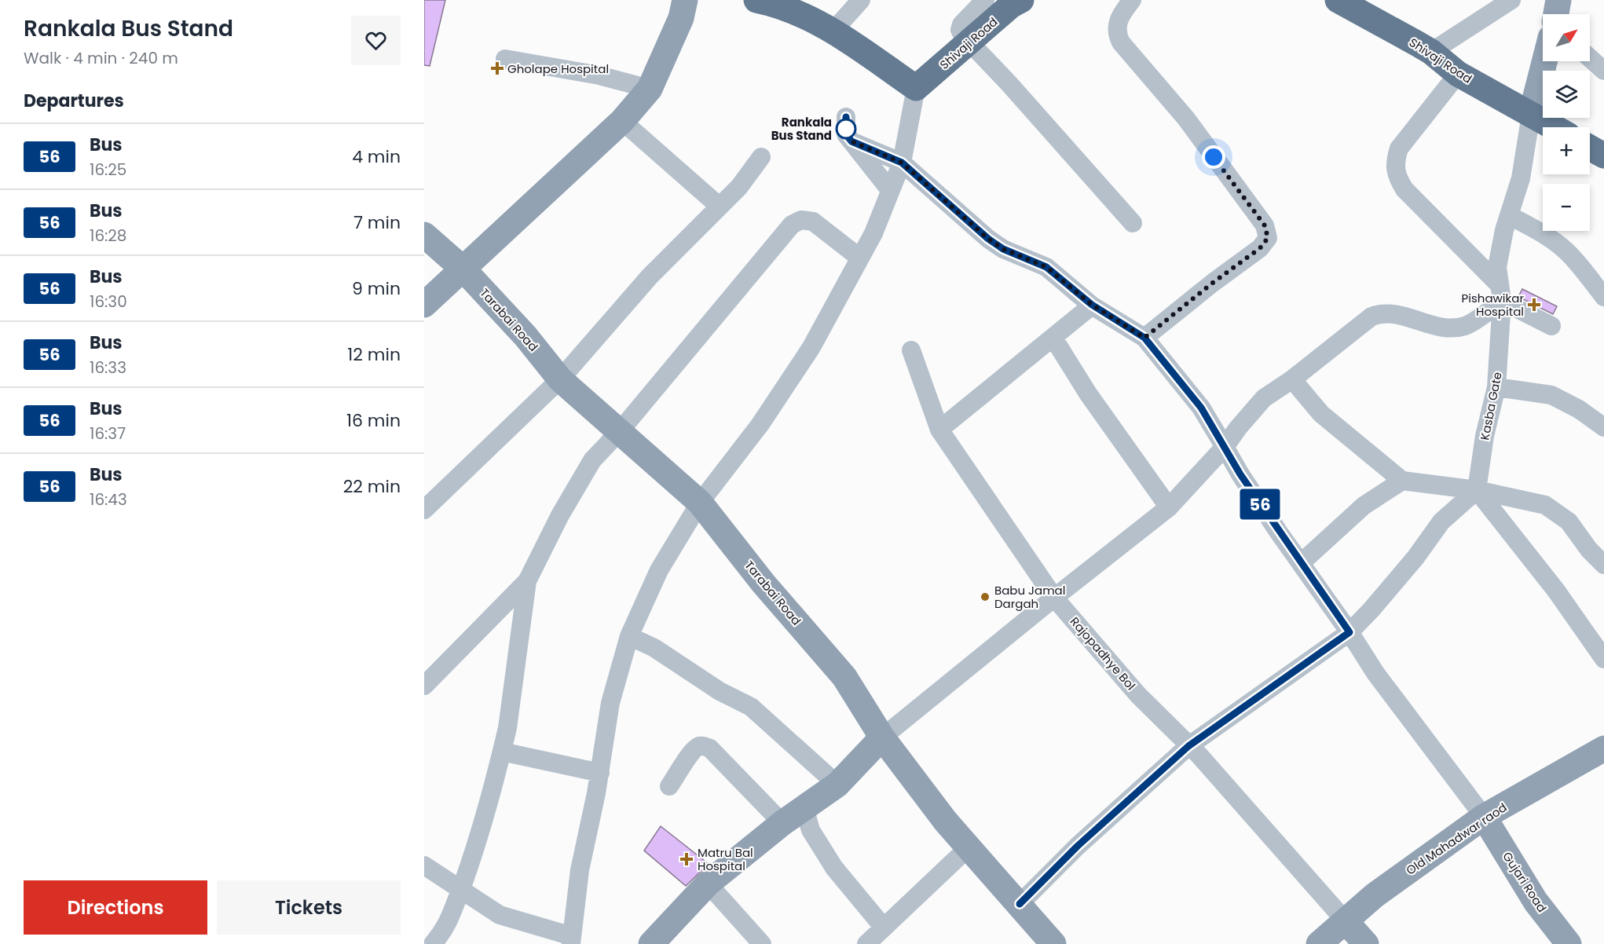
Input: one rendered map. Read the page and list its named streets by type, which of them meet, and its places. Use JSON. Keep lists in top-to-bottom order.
{
  "streets": {
    "highway": ["Shivaji Road"],
    "street": [
      "Tarabai Road",
      "Kasba Gate",
      "Rajopadhye Bol",
      "Old Mahadwar raod",
      "Gujari Road"
    ]
  },
  "crossings": [
    ["Shivaji Road", "Kasba Gate"],
    ["Rajopadhye Bol", "Old Mahadwar raod"],
    ["Old Mahadwar raod", "Gujari Road"]
  ],
  "places": {
    "health": ["Gholape Hospital", "Pishawikar Hospital", "Matru Bal Hospital"],
    "other": ["Rankala Bus Stand", "Babu Jamal Dargah"]
  },
  "lines": ["bus line 56"],
  "north": "top right",
  "page": {
    "heading": [
      ["Rankala Bus Stand", "Walk · 4 min · 240 m"],
      "Departures"
    ],
    "on_map": "56",
    "map_buttons": ["+", "−"],
    "list": [
      {
        "mark": "56",
        "name": "Bus",
        "note": "16:25",
        "value": "4 min"
      },
      {
        "mark": "56",
        "name": "Bus",
        "note": "16:28",
        "value": "7 min"
      },
      {
        "mark": "56",
        "name": "Bus",
        "note": "16:30",
        "value": "9 min"
      },
      {
        "mark": "56",
        "name": "Bus",
        "note": "16:33",
        "value": "12 min"
      },
      {
        "mark": "56",
        "name": "Bus",
        "note": "16:37",
        "value": "16 min"
      },
      {
        "mark": "56",
        "name": "Bus",
        "note": "16:43",
        "value": "22 min"
      }
    ],
    "buttons": ["Directions", "Tickets"]
  }
}
